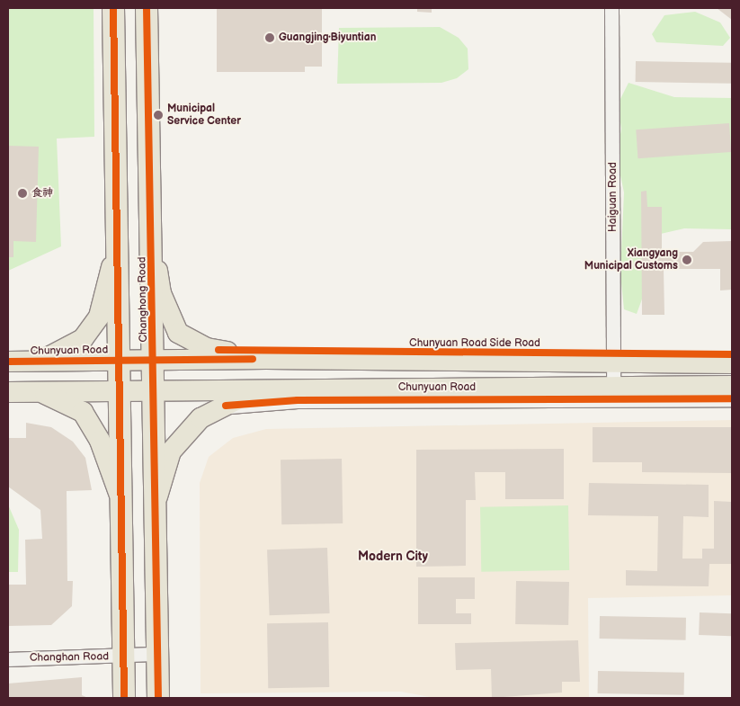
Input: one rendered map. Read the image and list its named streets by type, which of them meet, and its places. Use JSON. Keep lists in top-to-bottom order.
{
  "streets": {
    "highway": ["Changhong Road"],
    "main road": ["Chunyuan Road"],
    "street": ["Haiguan Road", "Chunyuan Road Side Road", "Changhan Road"]
  },
  "crossings": [
    ["Haiguan Road", "Chunyuan Road Side Road"],
    ["Haiguan Road", "Chunyuan Road"],
    ["Changhong Road", "Chunyuan Road"],
    ["Changhong Road", "Changhan Road"],
    ["Chunyuan Road Side Road", "Chunyuan Road"]
  ],
  "districts": ["Modern City"],
  "places": [
    "Guangjing·Biyuntian",
    "Municipal Service Center",
    "食神",
    "Xiangyang Municipal Customs"
  ]
}
